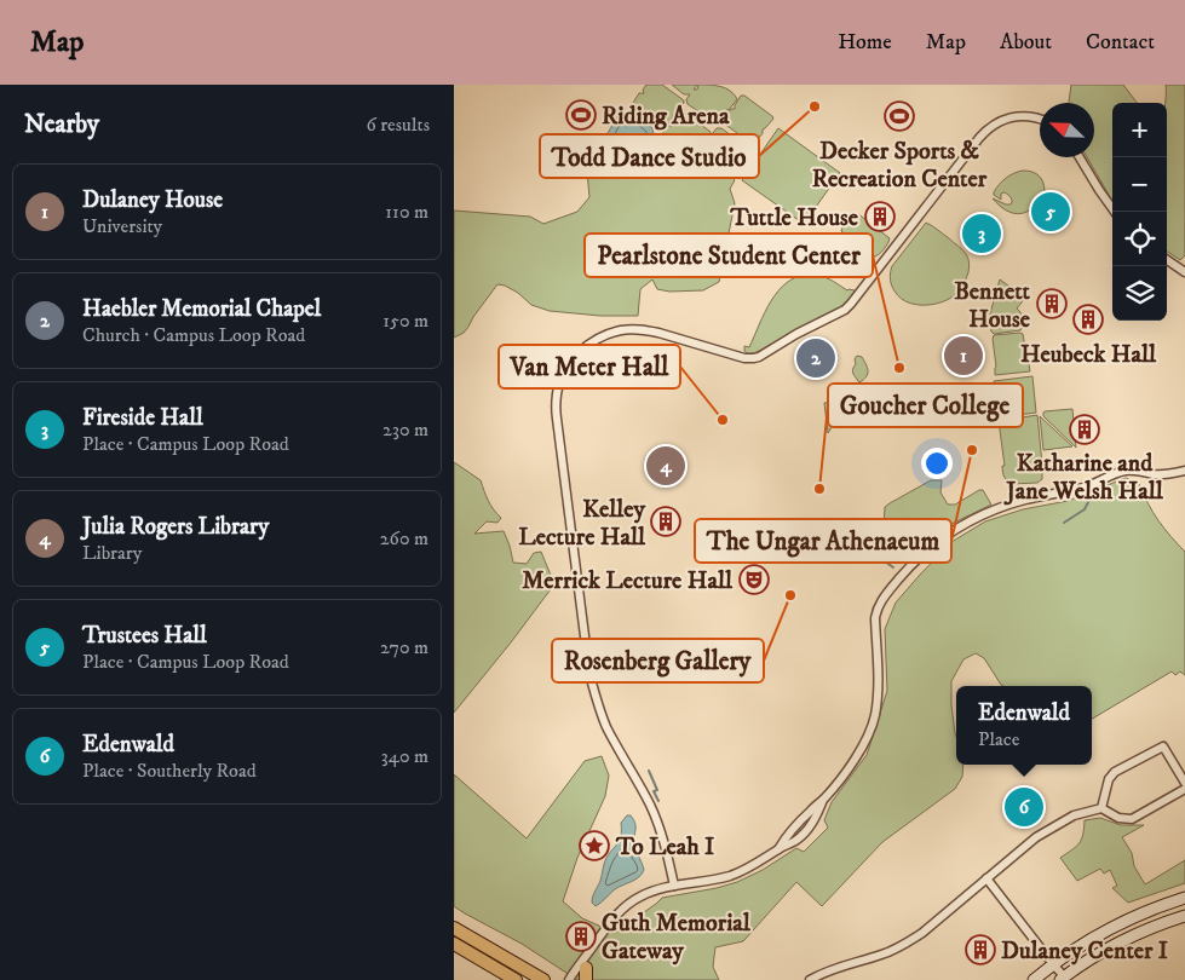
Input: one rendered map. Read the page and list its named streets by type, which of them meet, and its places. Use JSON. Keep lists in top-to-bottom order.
{
  "places": {
    "other": [
      "Todd Dance Studio",
      "Pearlstone Student Center",
      "Van Meter Hall",
      "The Ungar Athenaeum",
      "Goucher College",
      "Rosenberg Gallery"
    ],
    "sports": ["Riding Arena", "Decker Sports & Recreation Center"],
    "building": [
      "Tuttle House",
      "Bennett House",
      "Heubeck Hall",
      "Katharine and Jane Welsh Hall",
      "Kelley Lecture Hall",
      "Guth Memorial Gateway",
      "Dulaney Center I"
    ],
    "theatre": ["Merrick Lecture Hall"],
    "place": ["To Leah I"]
  },
  "north": "top left",
  "page": {
    "header": "Map",
    "nav": [
      "Home",
      "Map",
      "About",
      "Contact"
    ],
    "heading": ["Nearby", "6 results"],
    "map_buttons": ["+", "−"],
    "list": [
      {
        "mark": "1",
        "name": "Dulaney House",
        "note": "University",
        "value": "110 m"
      },
      {
        "mark": "2",
        "name": "Haebler Memorial Chapel",
        "note": "Church · Campus Loop Road",
        "value": "150 m"
      },
      {
        "mark": "3",
        "name": "Fireside Hall",
        "note": "Place · Campus Loop Road",
        "value": "230 m"
      },
      {
        "mark": "4",
        "name": "Julia Rogers Library",
        "note": "Library",
        "value": "260 m"
      },
      {
        "mark": "5",
        "name": "Trustees Hall",
        "note": "Place · Campus Loop Road",
        "value": "270 m"
      },
      {
        "mark": "6",
        "name": "Edenwald",
        "note": "Place · Southerly Road",
        "value": "340 m"
      }
    ],
    "pins": [
      "5",
      "3",
      "1",
      "2",
      "4",
      "6"
    ],
    "popup": ["Edenwald", "Place"]
  }
}
